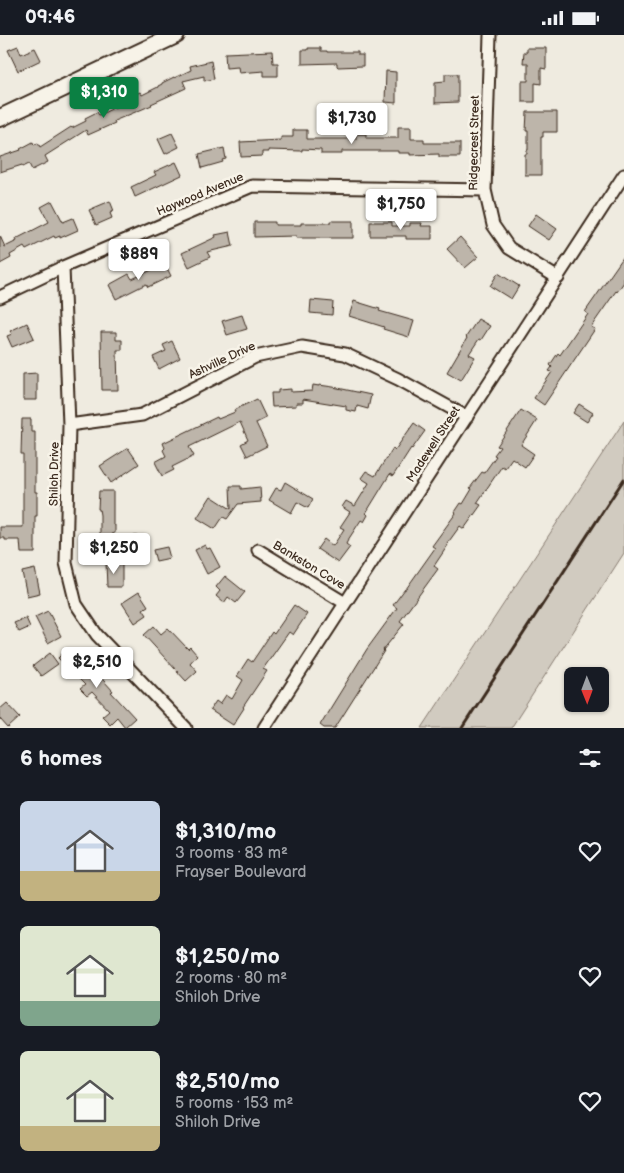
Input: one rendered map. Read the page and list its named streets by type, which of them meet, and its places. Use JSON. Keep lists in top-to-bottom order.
{
  "streets": {
    "street": [
      "Ridgecrest Street",
      "Haywood Avenue",
      "Ashville Drive",
      "Madewell Street",
      "Shiloh Drive",
      "Bankston Cove"
    ]
  },
  "crossings": [
    ["Ridgecrest Street", "Haywood Avenue"],
    ["Ridgecrest Street", "Madewell Street"],
    ["Haywood Avenue", "Shiloh Drive"],
    ["Ashville Drive", "Madewell Street"],
    ["Ashville Drive", "Shiloh Drive"],
    ["Madewell Street", "Bankston Cove"]
  ],
  "north": "bottom",
  "page": {
    "status": "09:46",
    "price": [
      "$1,310",
      "$1,730",
      "$1,750",
      "$889",
      "$1,250",
      "$2,510"
    ],
    "heading": "6 homes",
    "list": [
      {
        "name": "$1,310/mo",
        "note": "3 rooms · 83 m² · Frayser Boulevard"
      },
      {
        "name": "$1,250/mo",
        "note": "2 rooms · 80 m² · Shiloh Drive"
      },
      {
        "name": "$2,510/mo",
        "note": "5 rooms · 153 m² · Shiloh Drive"
      }
    ]
  }
}
